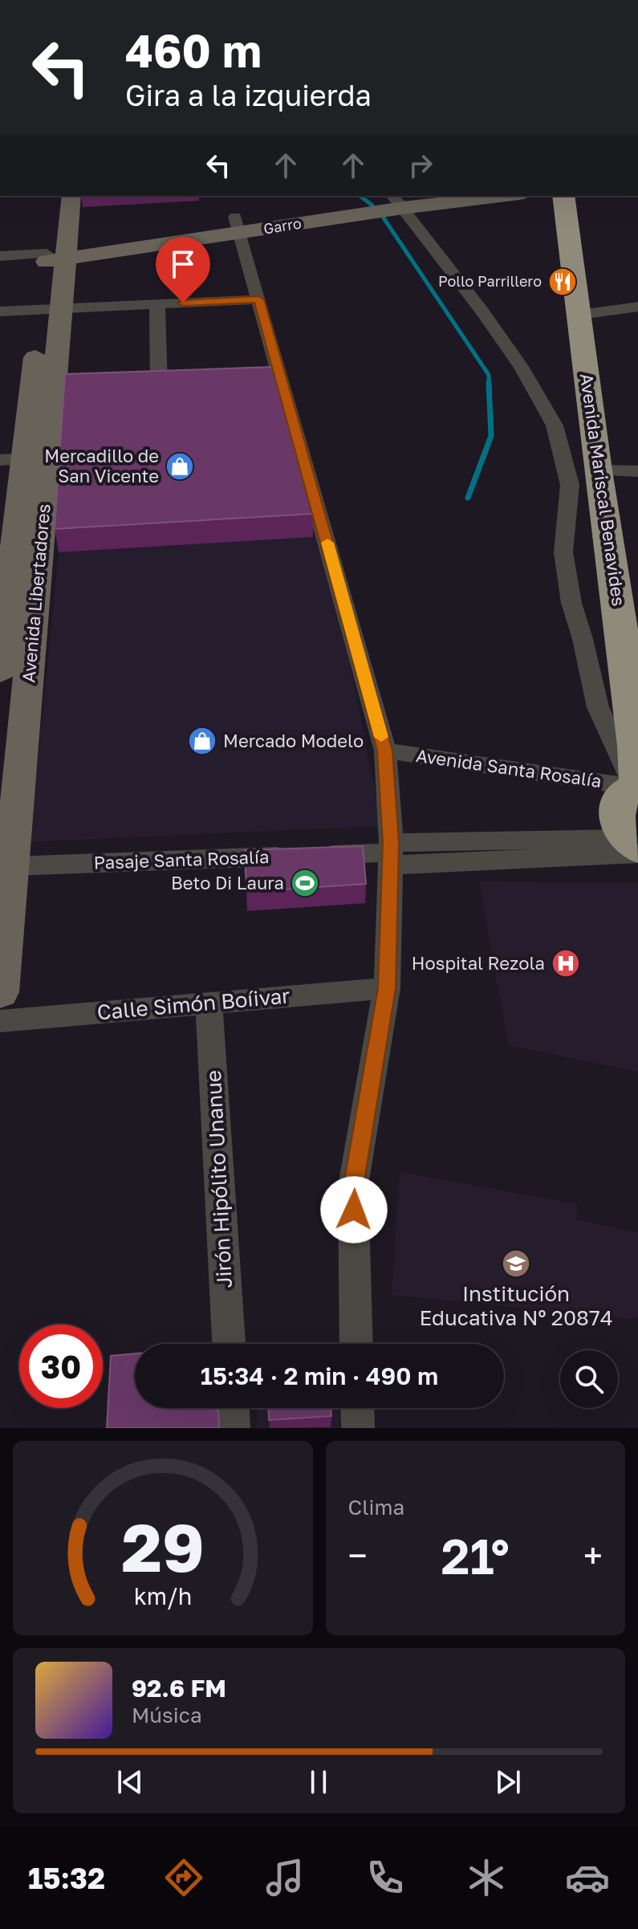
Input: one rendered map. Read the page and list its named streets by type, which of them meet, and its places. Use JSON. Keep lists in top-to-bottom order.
{
  "streets": {
    "highway": ["Avenida Mariscal Benavides"],
    "street": [
      "Garro",
      "Avenida Libertadores",
      "Avenida Santa Rosalía",
      "Pasaje Santa Rosalía",
      "Calle Simón Boíivar",
      "Jirón Hipólito Unanue"
    ]
  },
  "crossings": [
    ["Garro", "Avenida Libertadores"],
    ["Avenida Mariscal Benavides", "Avenida Santa Rosalía"],
    ["Avenida Libertadores", "Pasaje Santa Rosalía"],
    ["Calle Simón Boíivar", "Jirón Hipólito Unanue"]
  ],
  "places": {
    "restaurant": ["Pollo Parrillero"],
    "shop": ["Mercadillo de San Vicente", "Mercado Modelo"],
    "sports": ["Beto Di Laura"],
    "hospital": ["Hospital Rezola"],
    "school or university": ["Institución Educativa Nº 20874"]
  },
  "page": {
    "turn": ["460 m", "Gira a la izquierda"],
    "limit": "30",
    "trip": "15:34 · 2 min · 490 m",
    "tile": "Clima",
    "heat": ["−", "21°", "+"],
    "song": ["92.6 FM", "Música"],
    "tabs": "15:32",
    "gauge": ["29", "km/h"]
  }
}
